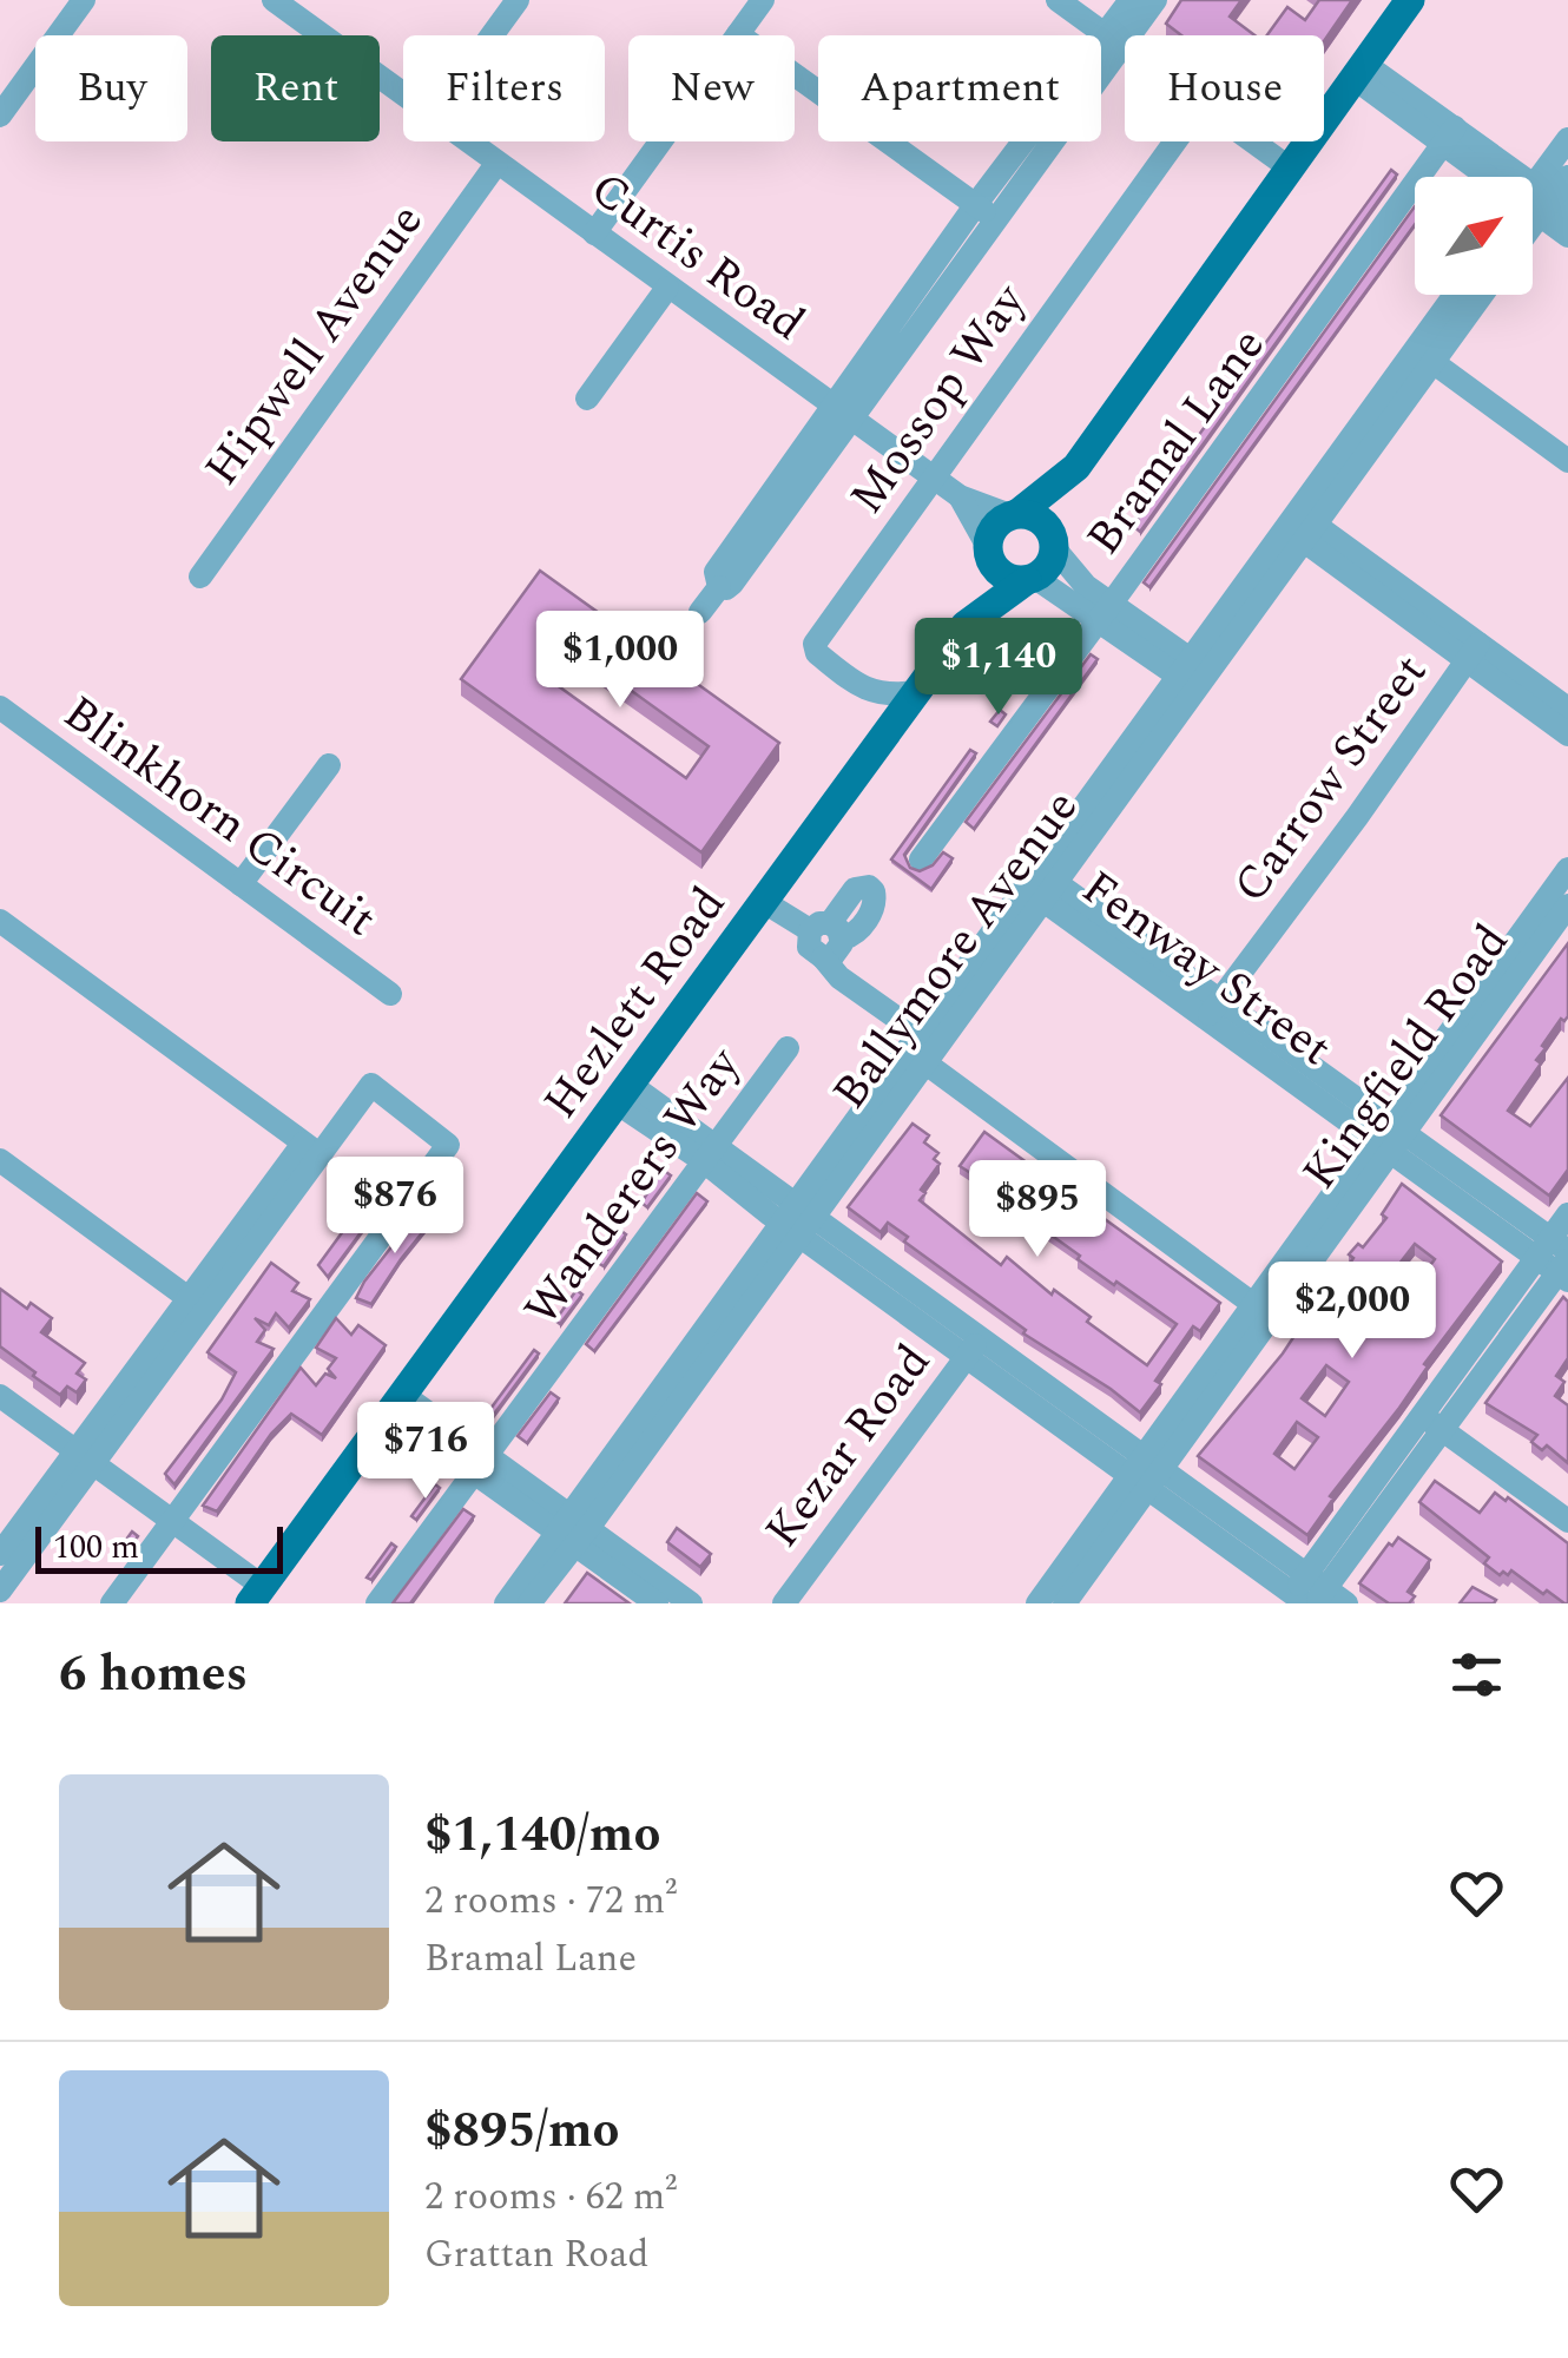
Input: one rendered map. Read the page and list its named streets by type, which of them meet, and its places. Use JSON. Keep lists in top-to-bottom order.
{
  "streets": {
    "main road": ["Hezlett Road"],
    "street": [
      "Curtis Road",
      "Hipwell Avenue",
      "Mossop Way",
      "Bramal Lane",
      "Carrow Street",
      "Blinkhorn Circuit",
      "Ballymore Avenue",
      "Fenway Street",
      "Kingfield Road",
      "Wanderers Way",
      "Kezar Road"
    ]
  },
  "crossings": [
    ["Curtis Road", "Hipwell Avenue"],
    ["Curtis Road", "Mossop Way"],
    ["Curtis Road", "Hezlett Road"],
    ["Mossop Way", "Hezlett Road"],
    ["Carrow Street", "Fenway Street"],
    ["Ballymore Avenue", "Fenway Street"],
    ["Fenway Street", "Kingfield Road"]
  ],
  "scale_bar": "100 m",
  "north": "top right",
  "page": {
    "chip": [
      "Buy",
      "Rent",
      "Filters",
      "New",
      "Apartment",
      "House"
    ],
    "price": [
      "$1,000",
      "$1,140",
      "$876",
      "$895",
      "$2,000",
      "$716"
    ],
    "scale": "100 m",
    "heading": "6 homes",
    "list": [
      {
        "name": "$1,140/mo",
        "note": "2 rooms · 72 m² · Bramal Lane"
      },
      {
        "name": "$895/mo",
        "note": "2 rooms · 62 m² · Grattan Road"
      }
    ]
  }
}
